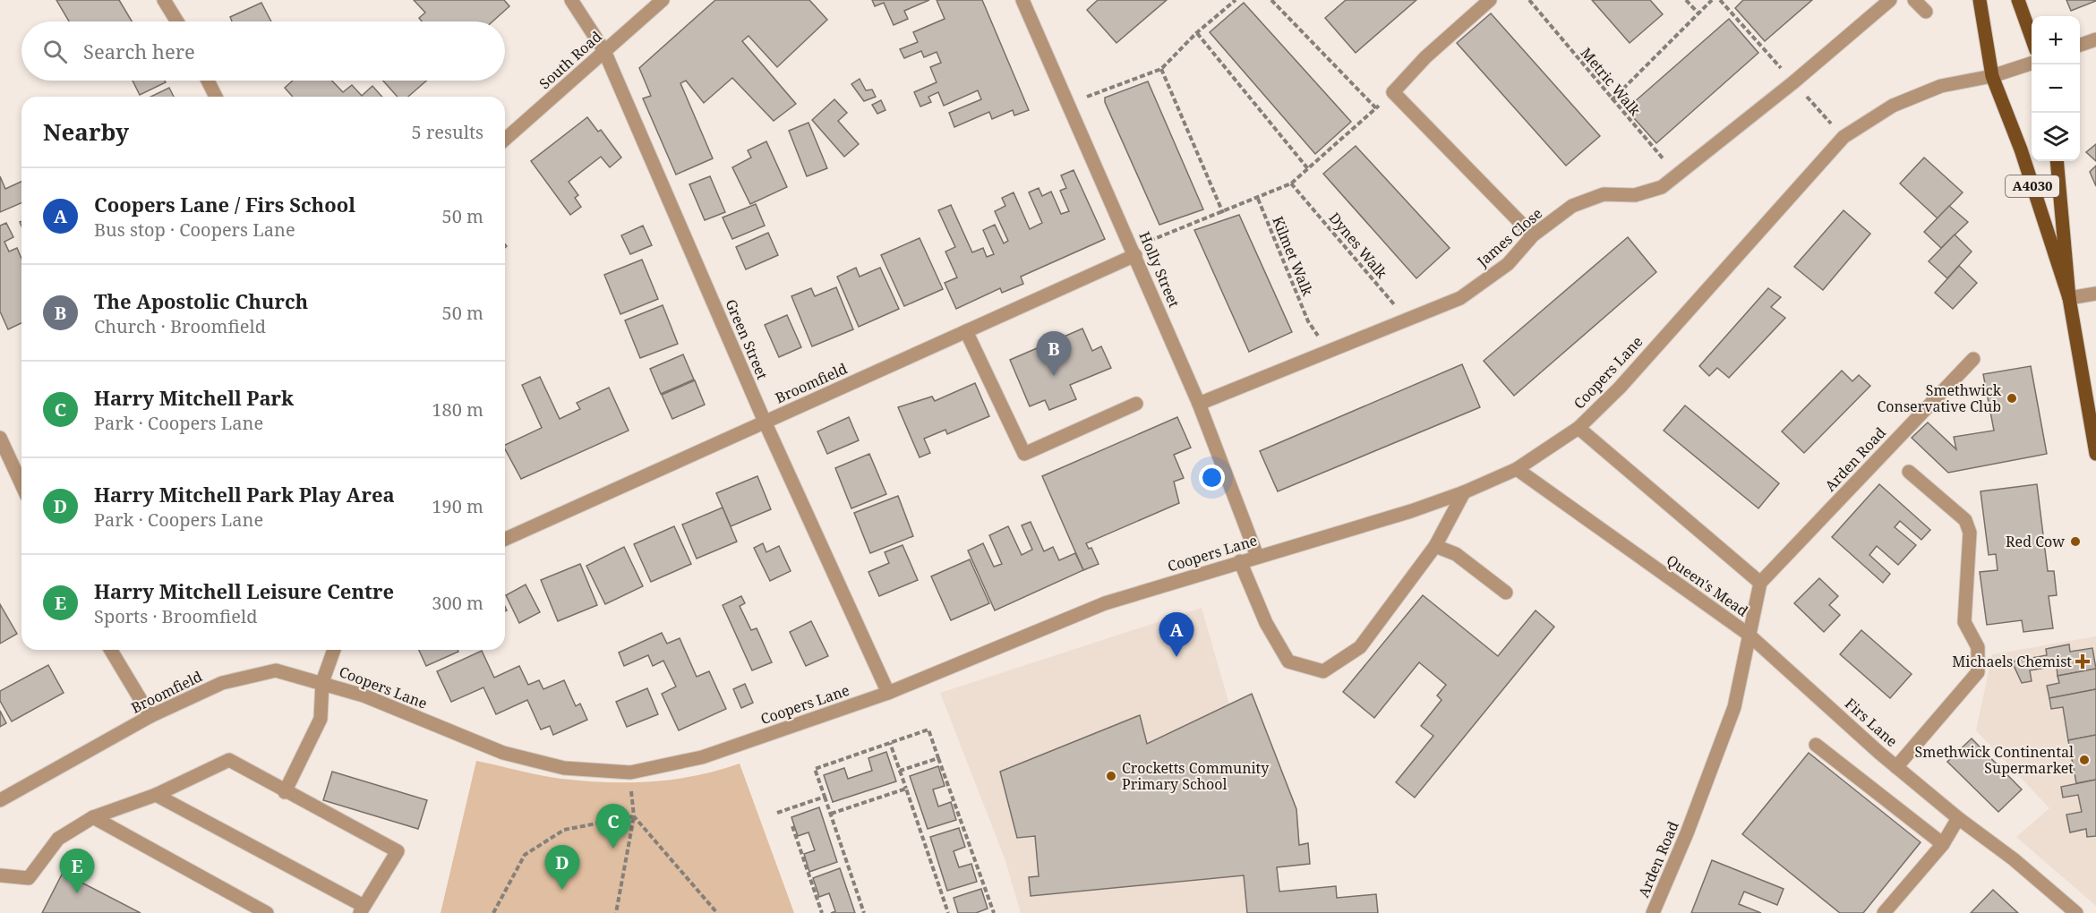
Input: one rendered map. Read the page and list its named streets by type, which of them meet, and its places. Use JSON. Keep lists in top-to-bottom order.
{
  "streets": {
    "main road": ["A4030"],
    "street": [
      "South Road",
      "James Close",
      "Holly Street",
      "Green Street",
      "Coopers Lane",
      "Broomfield",
      "Arden Road",
      "Queen's Mead",
      "Firs Lane"
    ],
    "path": ["Metric Walk", "Dynes Walk", "Kilmet Walk"]
  },
  "crossings": [
    ["South Road", "Green Street"],
    ["Metric Walk", "James Close"],
    ["A4030", "Coopers Lane"],
    ["James Close", "Dynes Walk"],
    ["James Close", "Holly Street"],
    ["Holly Street", "Coopers Lane"],
    ["Holly Street", "Broomfield"],
    ["Green Street", "Coopers Lane"],
    ["Green Street", "Broomfield"],
    ["Coopers Lane", "Broomfield"],
    ["Coopers Lane", "Queen's Mead"],
    ["Arden Road", "Queen's Mead"],
    ["Arden Road", "Firs Lane"],
    ["Queen's Mead", "Firs Lane"]
  ],
  "places": {
    "other": [
      "Smethwick Conservative Club",
      "Red Cow",
      "Smethwick Continental Supermarket",
      "Crocketts Community Primary School"
    ],
    "health": ["Michaels Chemist"]
  },
  "page": {
    "map_buttons": ["+", "−"],
    "search": "Search here",
    "heading": ["Nearby", "5 results"],
    "list": [
      {
        "mark": "A",
        "name": "Coopers Lane / Firs School",
        "note": "Bus stop · Coopers Lane",
        "value": "50 m"
      },
      {
        "mark": "B",
        "name": "The Apostolic Church",
        "note": "Church · Broomfield",
        "value": "50 m"
      },
      {
        "mark": "C",
        "name": "Harry Mitchell Park",
        "note": "Park · Coopers Lane",
        "value": "180 m"
      },
      {
        "mark": "D",
        "name": "Harry Mitchell Park Play Area",
        "note": "Park · Coopers Lane",
        "value": "190 m"
      },
      {
        "mark": "E",
        "name": "Harry Mitchell Leisure Centre",
        "note": "Sports · Broomfield",
        "value": "300 m"
      }
    ],
    "pins": [
      "B",
      "A",
      "C",
      "D",
      "E"
    ]
  }
}
